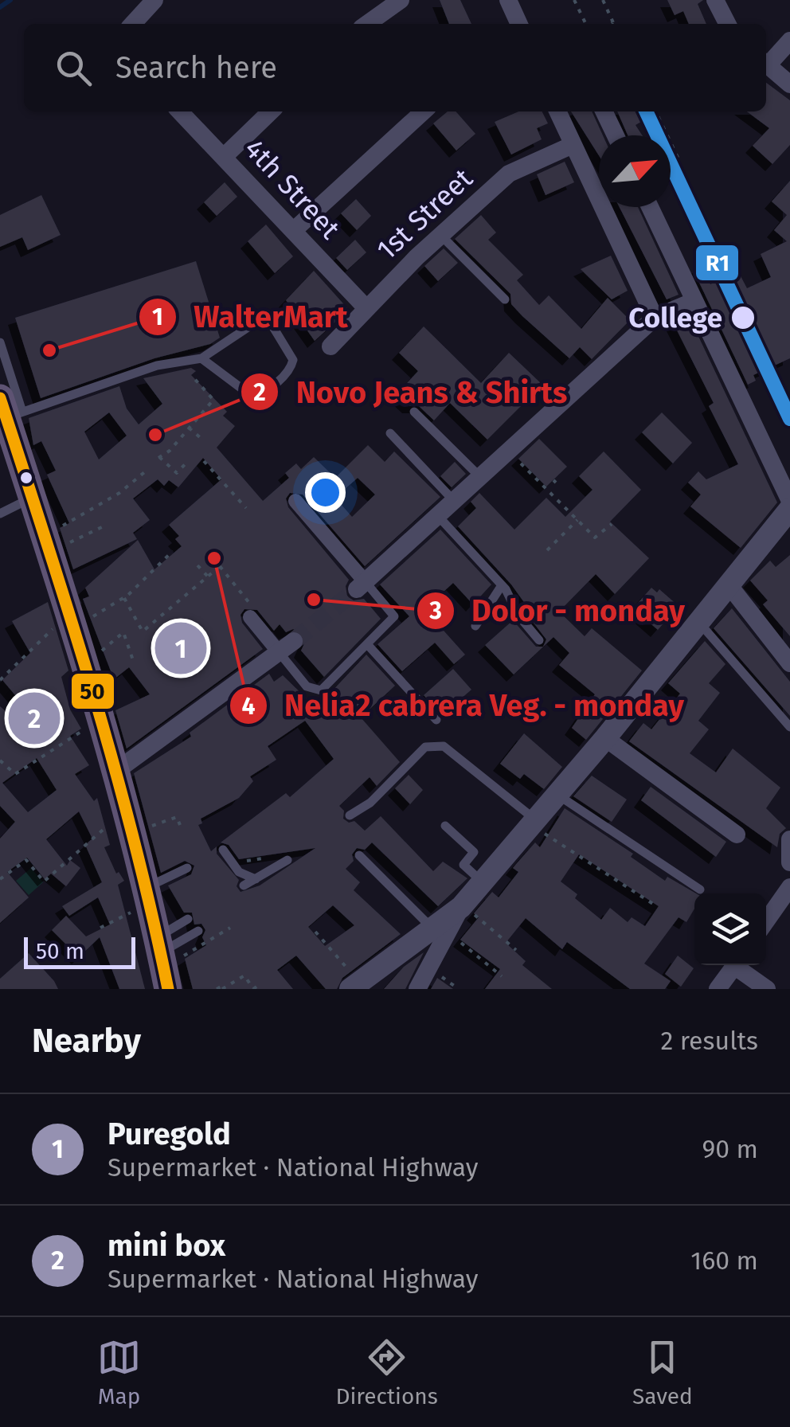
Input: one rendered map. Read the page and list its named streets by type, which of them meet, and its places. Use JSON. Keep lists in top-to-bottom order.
{
  "streets": {
    "street": ["4th Street", "1st Street"]
  },
  "crossings": [
    ["4th Street", "1st Street"]
  ],
  "places": [
    "College",
    "WalterMart",
    "Novo Jeans & Shirts",
    "Nelia2 cabrera Veg. - monday",
    "Dolor - monday"
  ],
  "lines": ["transit line R1", "transit line 50"],
  "scale_bar": "50 m",
  "north": "top right",
  "page": {
    "search": "Search here",
    "pins": ["1", "2"],
    "scale": "50 m",
    "heading": ["Nearby", "2 results"],
    "list": [
      {
        "mark": "1",
        "name": "Puregold",
        "note": "Supermarket · National Highway",
        "value": "90 m"
      },
      {
        "mark": "2",
        "name": "mini box",
        "note": "Supermarket · National Highway",
        "value": "160 m"
      }
    ],
    "nav": ["Map", "Directions", "Saved"]
  }
}
